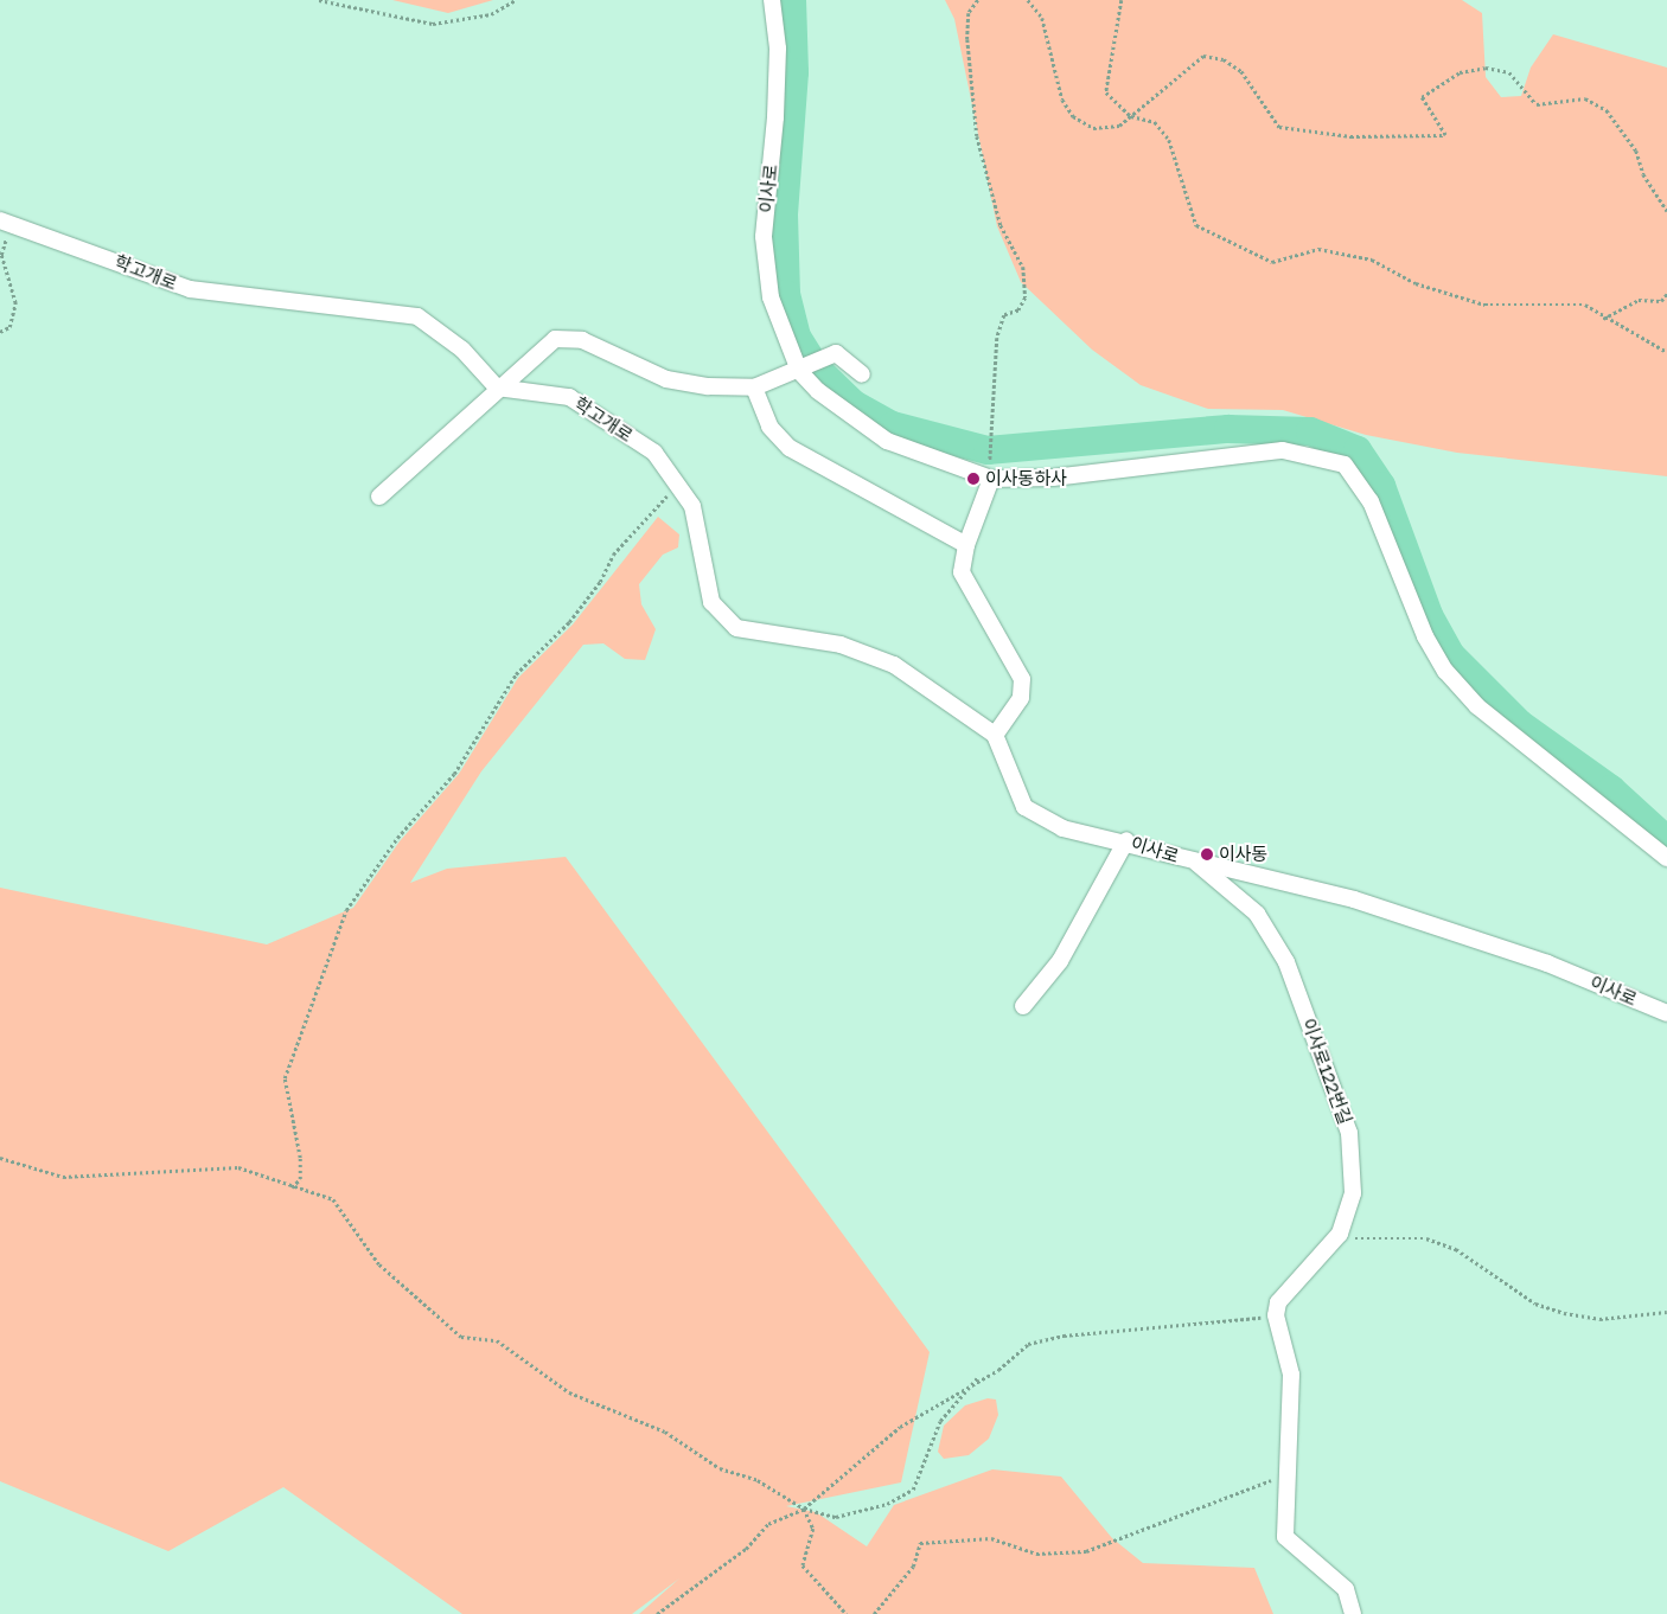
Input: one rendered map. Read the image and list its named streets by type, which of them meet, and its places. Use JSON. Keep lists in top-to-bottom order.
{
  "streets": {
    "street": ["이사로", "학고개로", "이사로122번길"]
  },
  "crossings": [
    ["이사로", "학고개로"],
    ["이사로", "이사로122번길"]
  ],
  "places": ["이사동하사", "이사동"]
}
